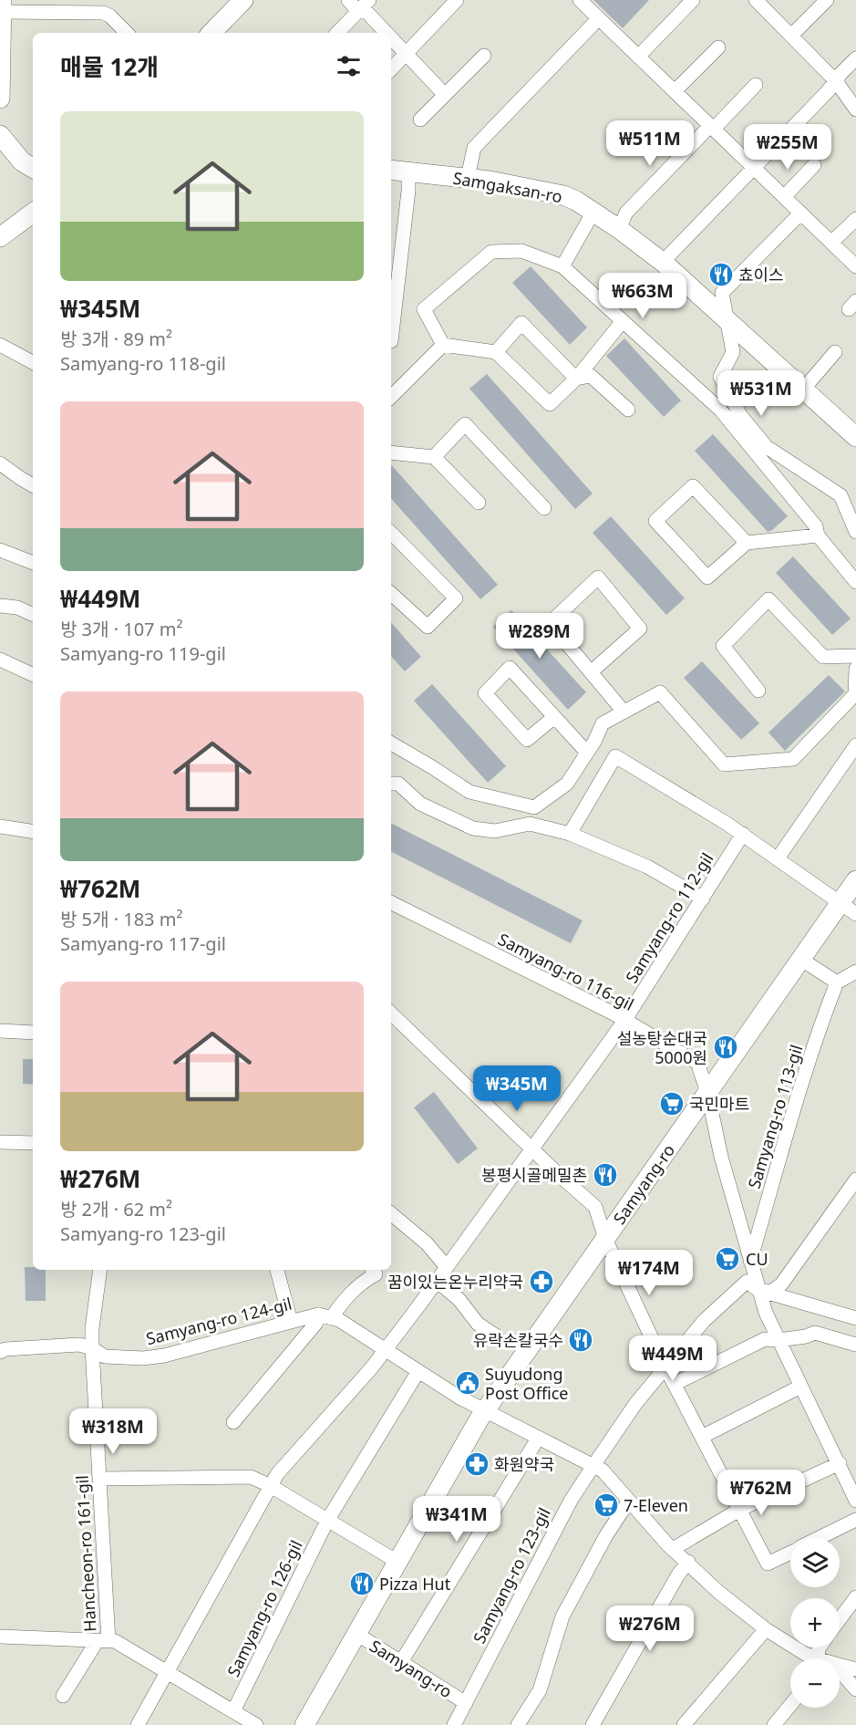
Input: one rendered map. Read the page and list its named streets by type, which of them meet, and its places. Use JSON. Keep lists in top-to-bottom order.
{
  "streets": {
    "main road": ["Samgaksan-ro", "Samyang-ro"],
    "street": [
      "Samyang-ro 112-gil",
      "Samyang-ro 116-gil",
      "Samyang-ro 113-gil",
      "Samyang-ro 124-gil",
      "Hancheon-ro 161-gil",
      "Samyang-ro 123-gil",
      "Samyang-ro 126-gil"
    ]
  },
  "crossings": [
    ["Samyang-ro 112-gil", "Samyang-ro 116-gil"],
    ["Samyang-ro 116-gil", "Samyang-ro 113-gil"],
    ["Samyang-ro 116-gil", "Samyang-ro"],
    ["Samyang-ro 116-gil", "Samyang-ro 123-gil"],
    ["Samyang-ro", "Samyang-ro 123-gil"],
    ["Samyang-ro 124-gil", "Hancheon-ro 161-gil"]
  ],
  "places": {
    "restaurant": [
      "쵸이스",
      "설농탕순대국 5000원",
      "봉평시골메밀촌",
      "유락손칼국수",
      "Pizza Hut"
    ],
    "supermarket": ["국민마트", "CU", "7-Eleven"],
    "pharmacy": ["꿈이있는온누리약국", "화원약국"],
    "public building": ["Suyudong Post Office"]
  },
  "page": {
    "heading": "매물 12개",
    "list": [
      {
        "name": "₩345M",
        "note": "방 3개 · 89 m² · Samyang-ro 118-gil"
      },
      {
        "name": "₩449M",
        "note": "방 3개 · 107 m² · Samyang-ro 119-gil"
      },
      {
        "name": "₩762M",
        "note": "방 5개 · 183 m² · Samyang-ro 117-gil"
      },
      {
        "name": "₩276M",
        "note": "방 2개 · 62 m² · Samyang-ro 123-gil"
      }
    ],
    "price": [
      "₩511M",
      "₩255M",
      "₩663M",
      "₩531M",
      "₩289M",
      "₩345M",
      "₩174M",
      "₩449M",
      "₩318M",
      "₩762M",
      "₩341M",
      "₩276M"
    ],
    "map_buttons": ["+", "−"]
  }
}
